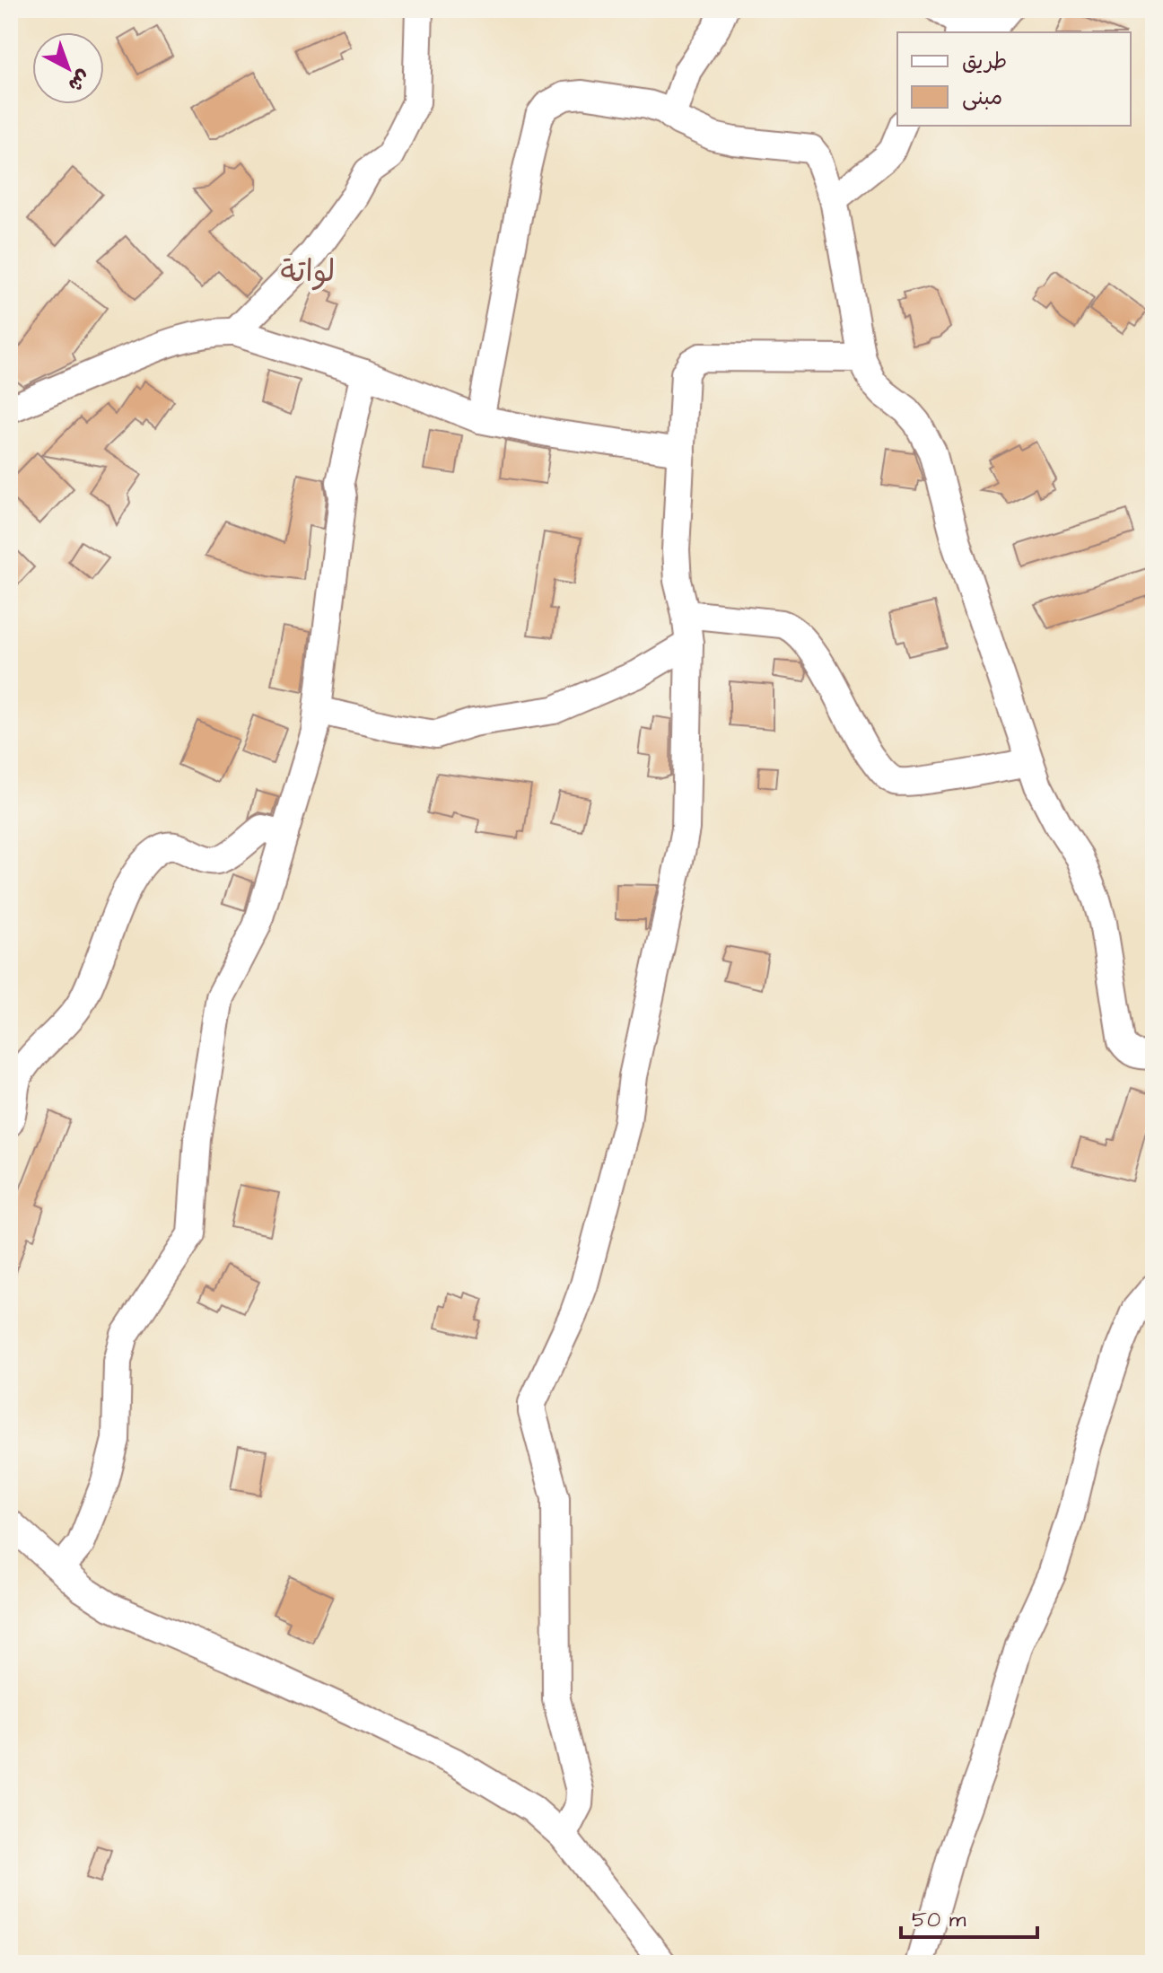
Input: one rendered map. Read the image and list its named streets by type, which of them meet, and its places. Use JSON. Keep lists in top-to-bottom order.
{
  "districts": ["لواتة"],
  "legend": ["طريق", "مبنى"],
  "scale_bar": "50 m",
  "north": "bottom right"
}
